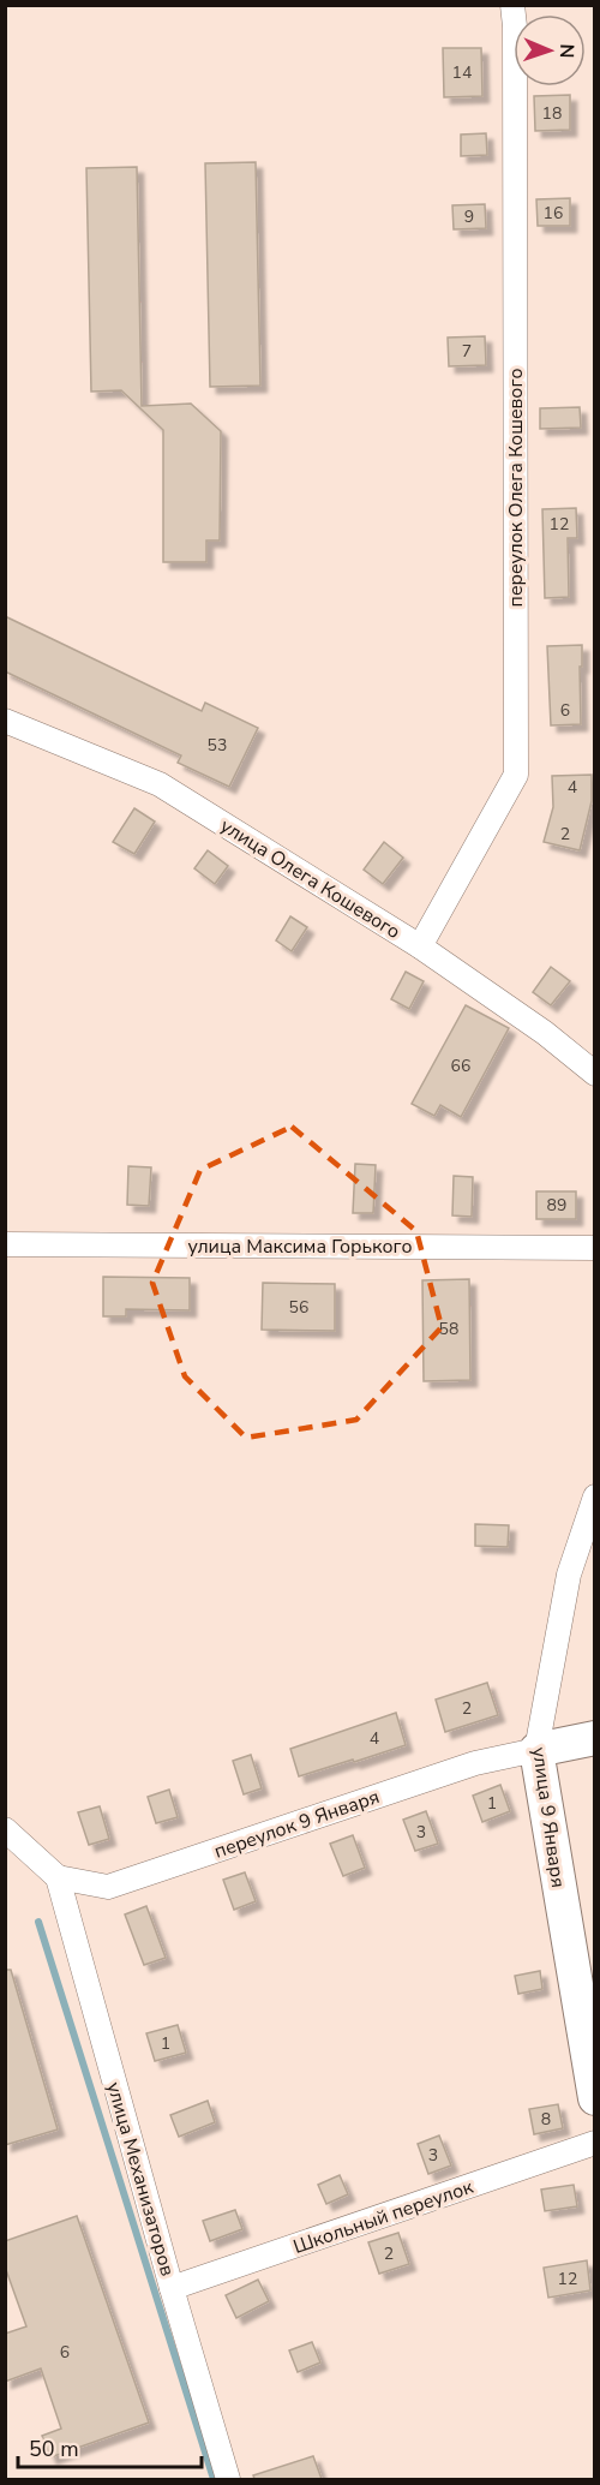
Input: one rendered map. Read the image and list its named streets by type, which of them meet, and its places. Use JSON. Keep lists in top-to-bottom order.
{
  "streets": {
    "street": [
      "переулок Олега Кошевого",
      "улица Олега Кошевого",
      "улица Максима Горького",
      "улица 9 Января",
      "переулок 9 Января",
      "улица Механизаторов",
      "Школьный переулок"
    ]
  },
  "crossings": [
    ["переулок Олега Кошевого", "улица Олега Кошевого"],
    ["улица 9 Января", "переулок 9 Января"],
    ["переулок 9 Января", "улица Механизаторов"],
    ["улица Механизаторов", "Школьный переулок"]
  ],
  "house_numbers": [
    "14",
    "18",
    "16",
    "9",
    "7",
    "12",
    "6",
    "53",
    "4",
    "2",
    "66",
    "89",
    "56",
    "58",
    "2",
    "4",
    "1",
    "3",
    "1",
    "8",
    "3",
    "2",
    "12",
    "6"
  ],
  "scale_bar": "50 m",
  "north": "right"
}
